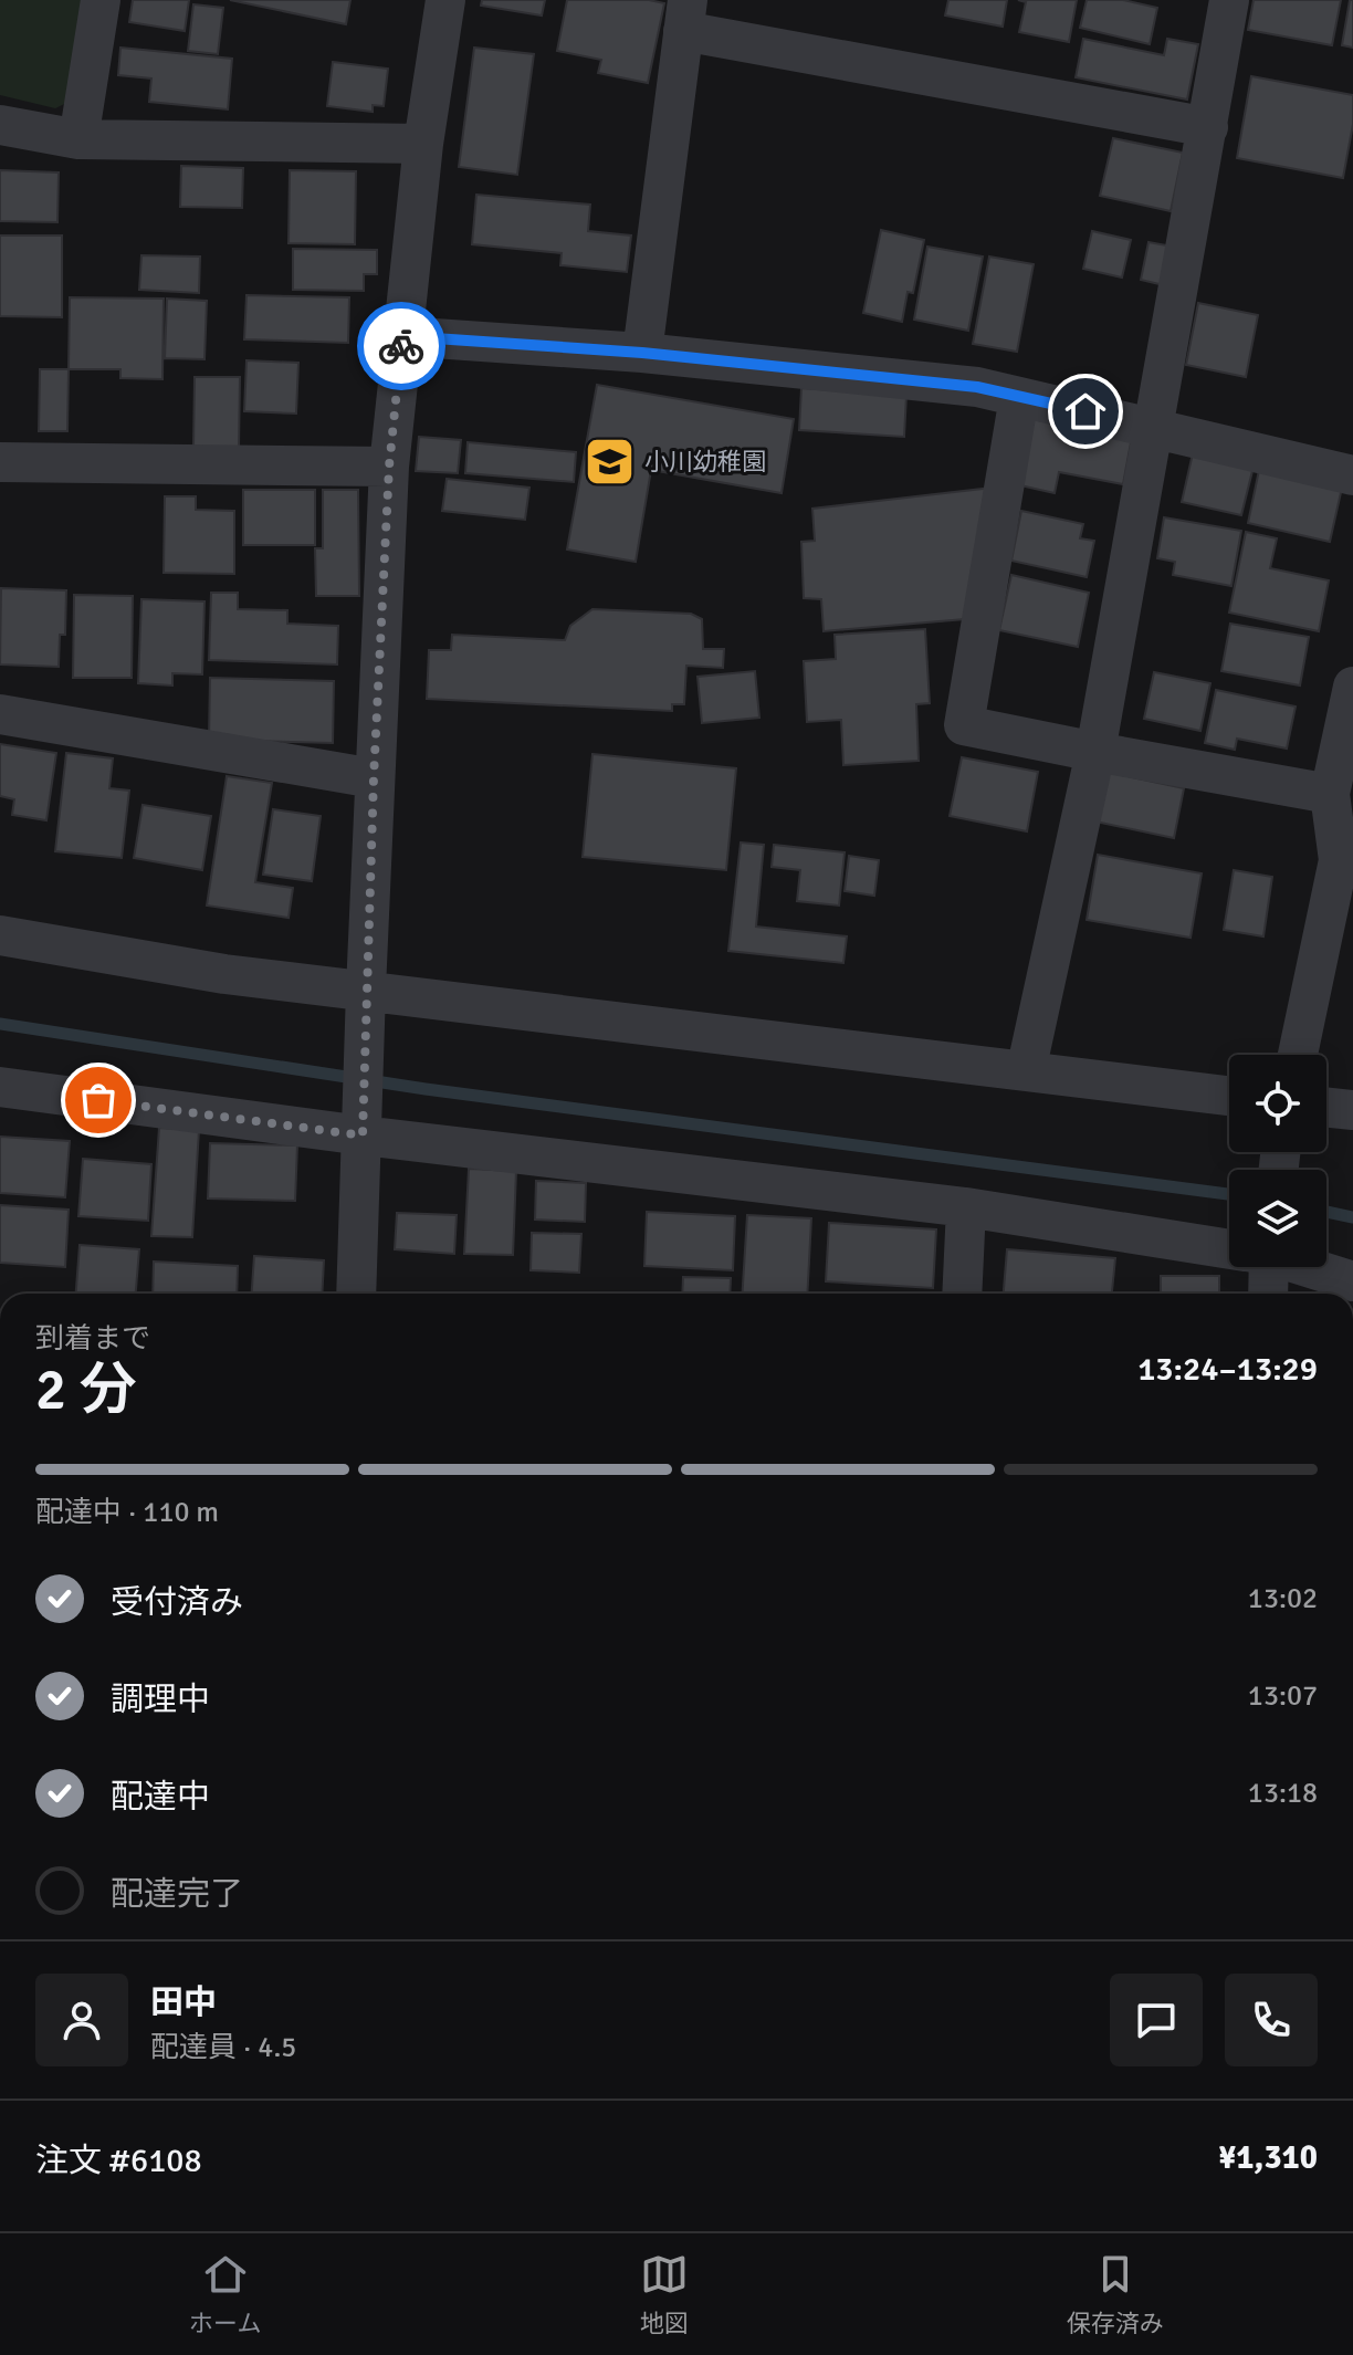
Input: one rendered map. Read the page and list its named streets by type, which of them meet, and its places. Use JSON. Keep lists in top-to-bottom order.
{
  "places": {
    "school or university": ["小川幼稚園"]
  },
  "page": {
    "heading": ["2 分", "到着まで", "13:24–13:29"],
    "panel": [
      "田中",
      "配達員 · 4.5",
      "注文 #6108",
      "¥1,310"
    ],
    "bar": "配達中 · 110 m",
    "list": [
      ["受付済み", "13:02"],
      ["調理中", "13:07"],
      ["配達中", "13:18"],
      "配達完了"
    ],
    "tabs": ["ホーム", "地図", "保存済み"]
  }
}
